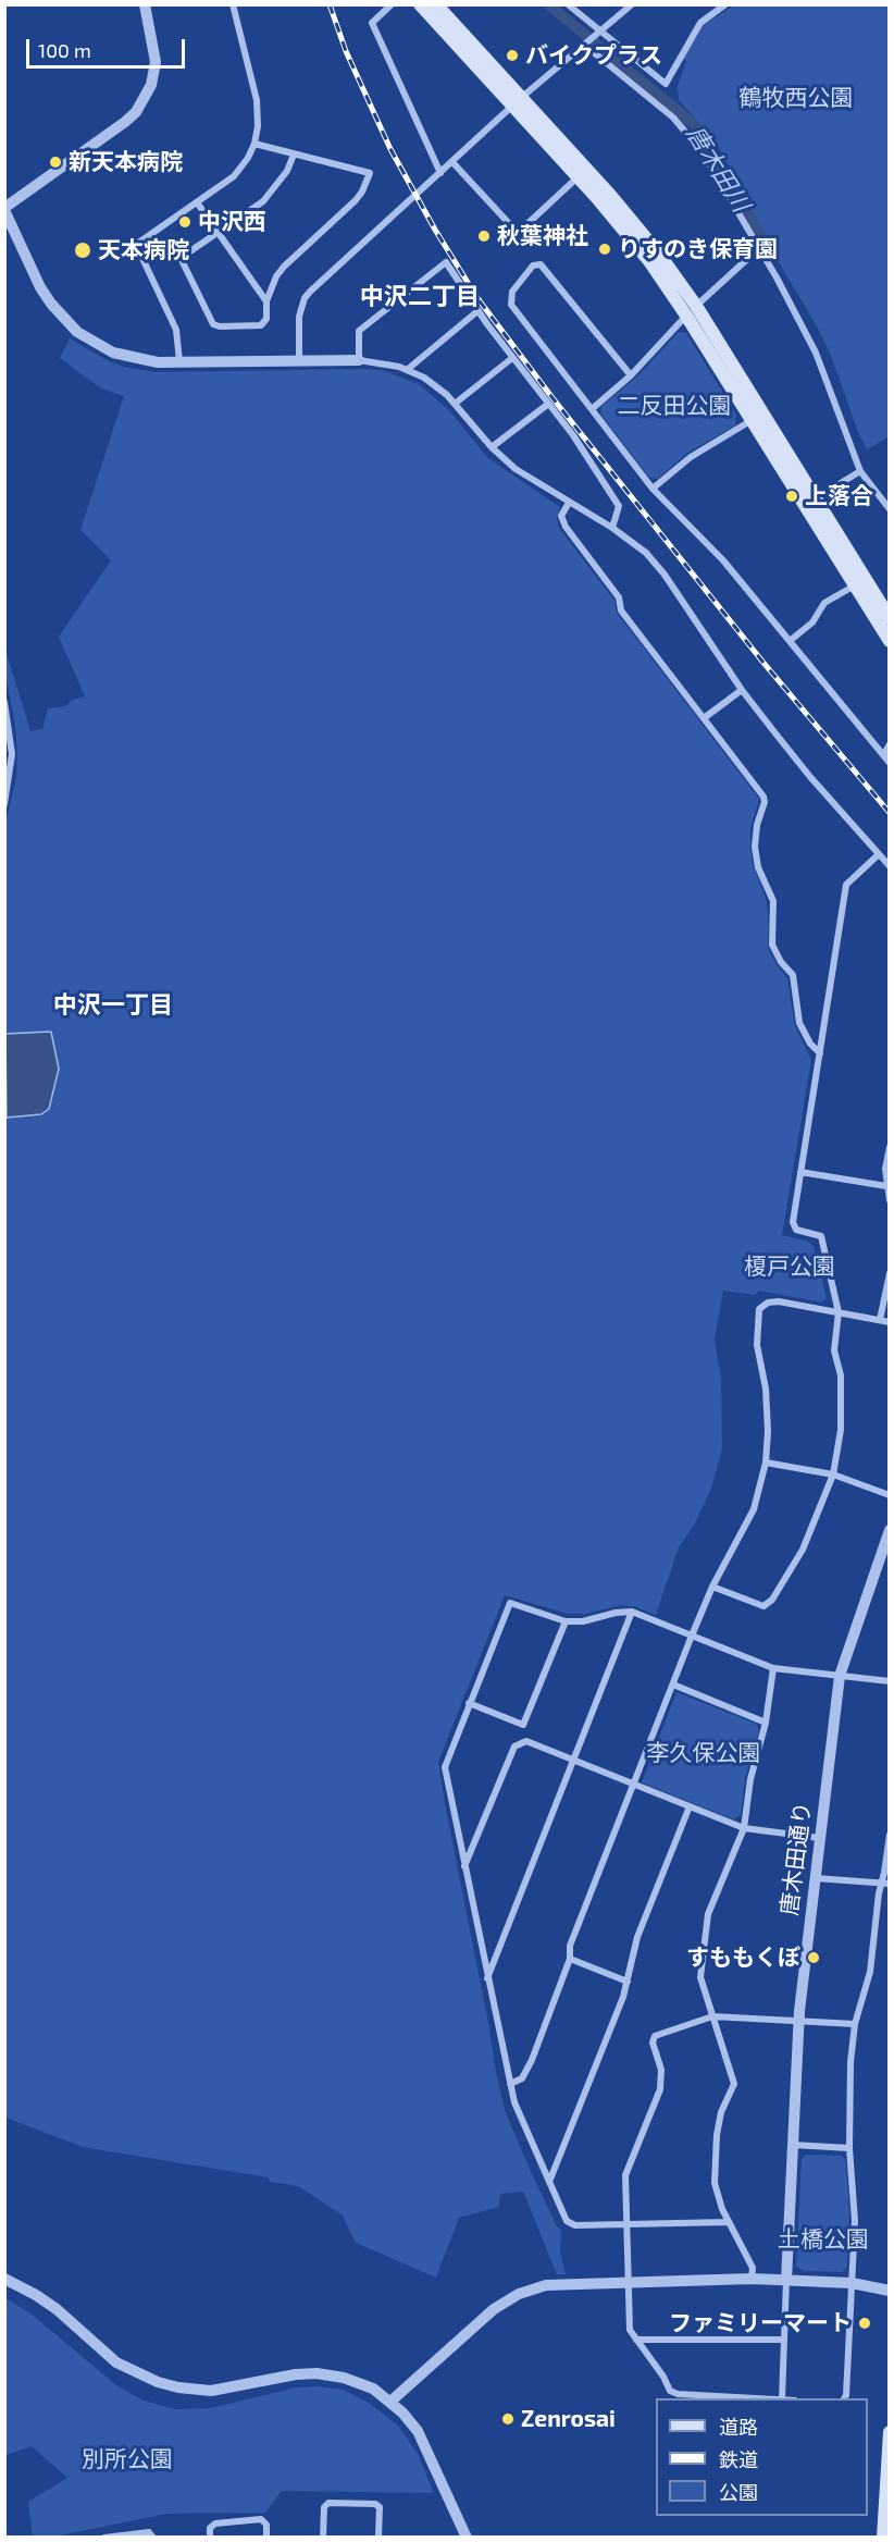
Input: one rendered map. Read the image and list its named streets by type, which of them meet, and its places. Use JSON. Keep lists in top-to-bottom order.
{
  "streets": {
    "street": ["唐木田通り"]
  },
  "districts": ["中沢二丁目", "中沢一丁目"],
  "water": ["唐木田川"],
  "parks": [
    "鶴牧西公園",
    "二反田公園",
    "榎戸公園",
    "李久保公園",
    "土橋公園",
    "別所公園"
  ],
  "places": [
    "バイクプラス",
    "新天本病院",
    "中沢西",
    "秋葉神社",
    "りすのき保育園",
    "天本病院",
    "上落合",
    "すももくぼ",
    "ファミリーマート",
    "Zenrosai"
  ],
  "legend": ["道路", "鉄道", "公園"],
  "scale_bar": "100 m"
}
